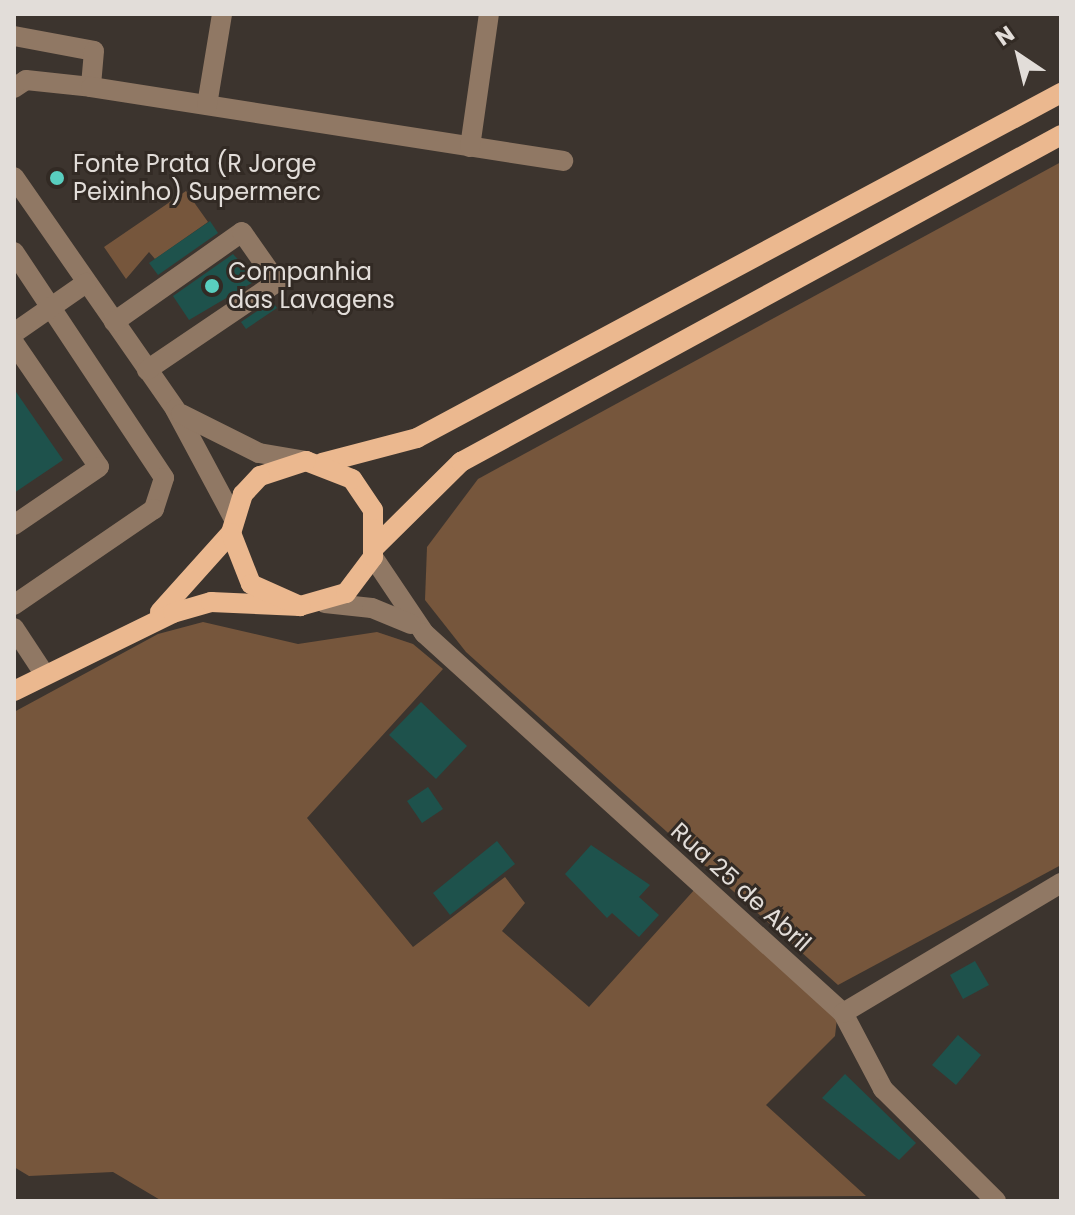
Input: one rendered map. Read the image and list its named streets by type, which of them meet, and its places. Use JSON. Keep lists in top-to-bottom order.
{
  "streets": {
    "street": ["Rua 25 de Abril"]
  },
  "places": ["Fonte Prata (R Jorge Peixinho) Supermerc", "Companhia das Lavagens"],
  "north": "top left"
}
